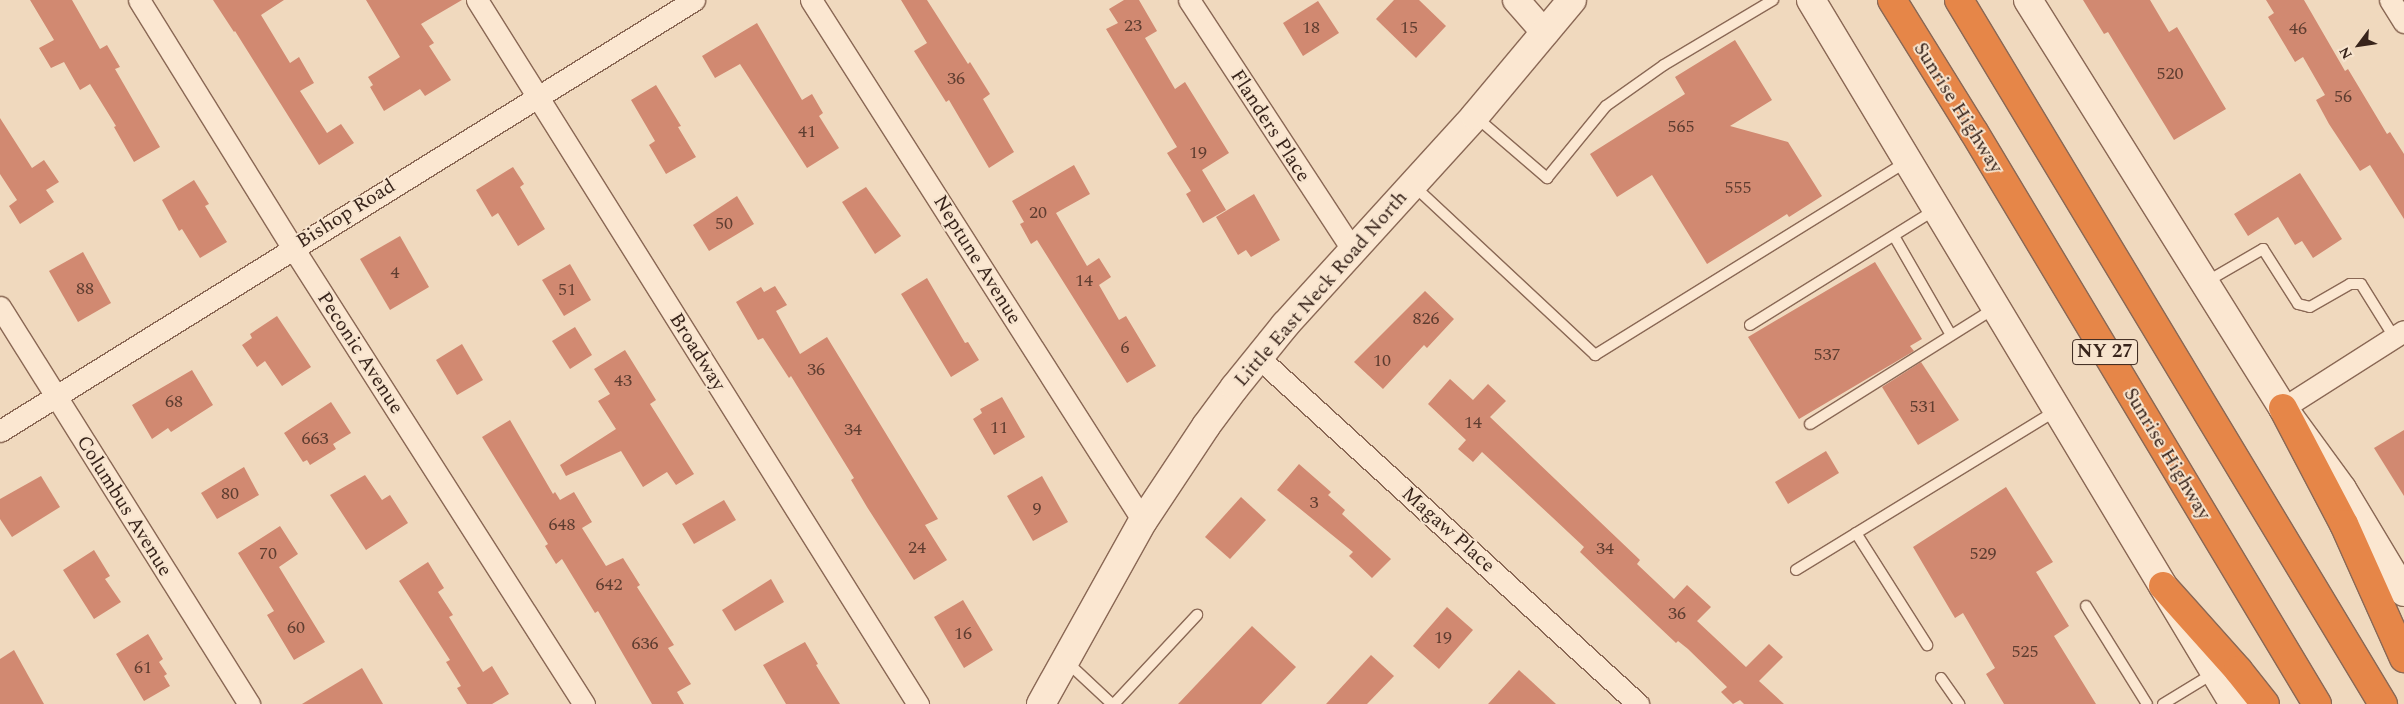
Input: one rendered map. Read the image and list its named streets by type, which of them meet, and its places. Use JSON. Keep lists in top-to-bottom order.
{
  "streets": {
    "highway": ["Sunrise Highway", "NY 27"],
    "main road": ["Little East Neck Road North"],
    "street": [
      "Flanders Place",
      "Bishop Road",
      "Neptune Avenue",
      "Broadway",
      "Peconic Avenue",
      "Columbus Avenue",
      "Magaw Place"
    ]
  },
  "crossings": [
    ["Flanders Place", "Little East Neck Road North"],
    ["Bishop Road", "Broadway"],
    ["Bishop Road", "Peconic Avenue"],
    ["Bishop Road", "Columbus Avenue"],
    ["Neptune Avenue", "Little East Neck Road North"],
    ["Little East Neck Road North", "Magaw Place"]
  ],
  "house_numbers": [
    "23",
    "18",
    "15",
    "46",
    "520",
    "36",
    "56",
    "565",
    "41",
    "19",
    "555",
    "20",
    "50",
    "4",
    "14",
    "88",
    "51",
    "826",
    "6",
    "537",
    "10",
    "36",
    "43",
    "68",
    "531",
    "14",
    "11",
    "34",
    "663",
    "80",
    "3",
    "9",
    "648",
    "24",
    "34",
    "70",
    "529",
    "642",
    "36",
    "60",
    "16",
    "19",
    "636",
    "525",
    "61"
  ],
  "north": "bottom left"
}
